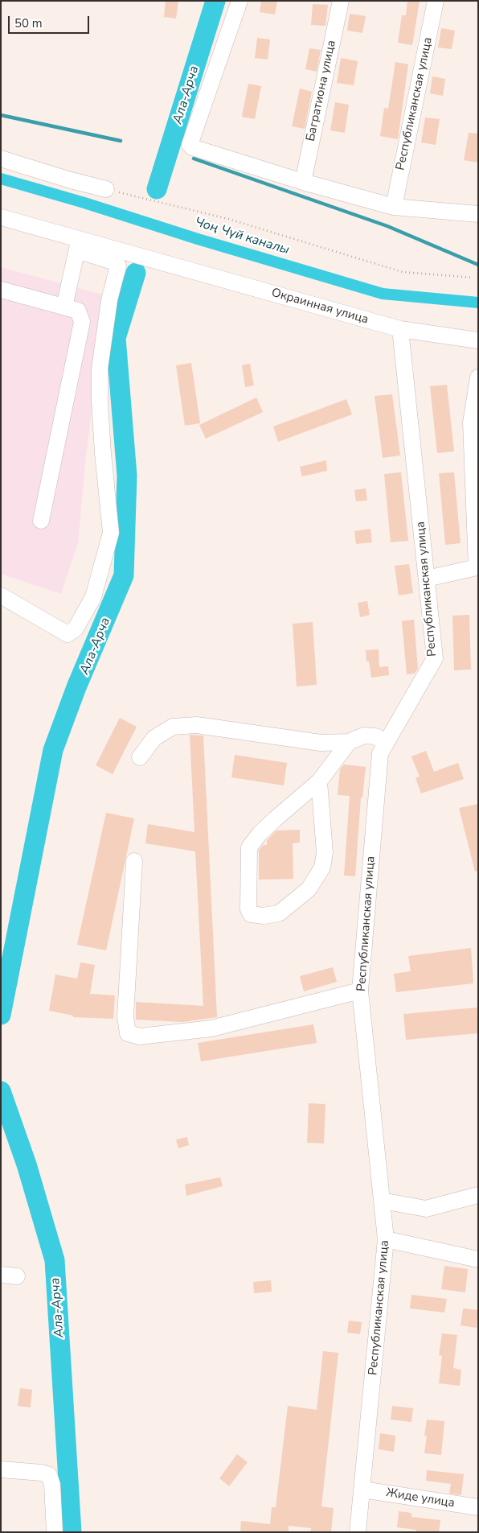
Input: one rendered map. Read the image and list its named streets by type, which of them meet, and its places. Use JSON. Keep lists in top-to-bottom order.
{
  "streets": {
    "street": [
      "Багратиона улица",
      "Республиканская улица",
      "Окраинная улица",
      "Жиде улица"
    ]
  },
  "crossings": [
    ["Республиканская улица", "Окраинная улица"],
    ["Республиканская улица", "Жиде улица"]
  ],
  "water": ["Ала-Арча", "Чоң Чүй каналы"],
  "scale_bar": "50 m"
}
